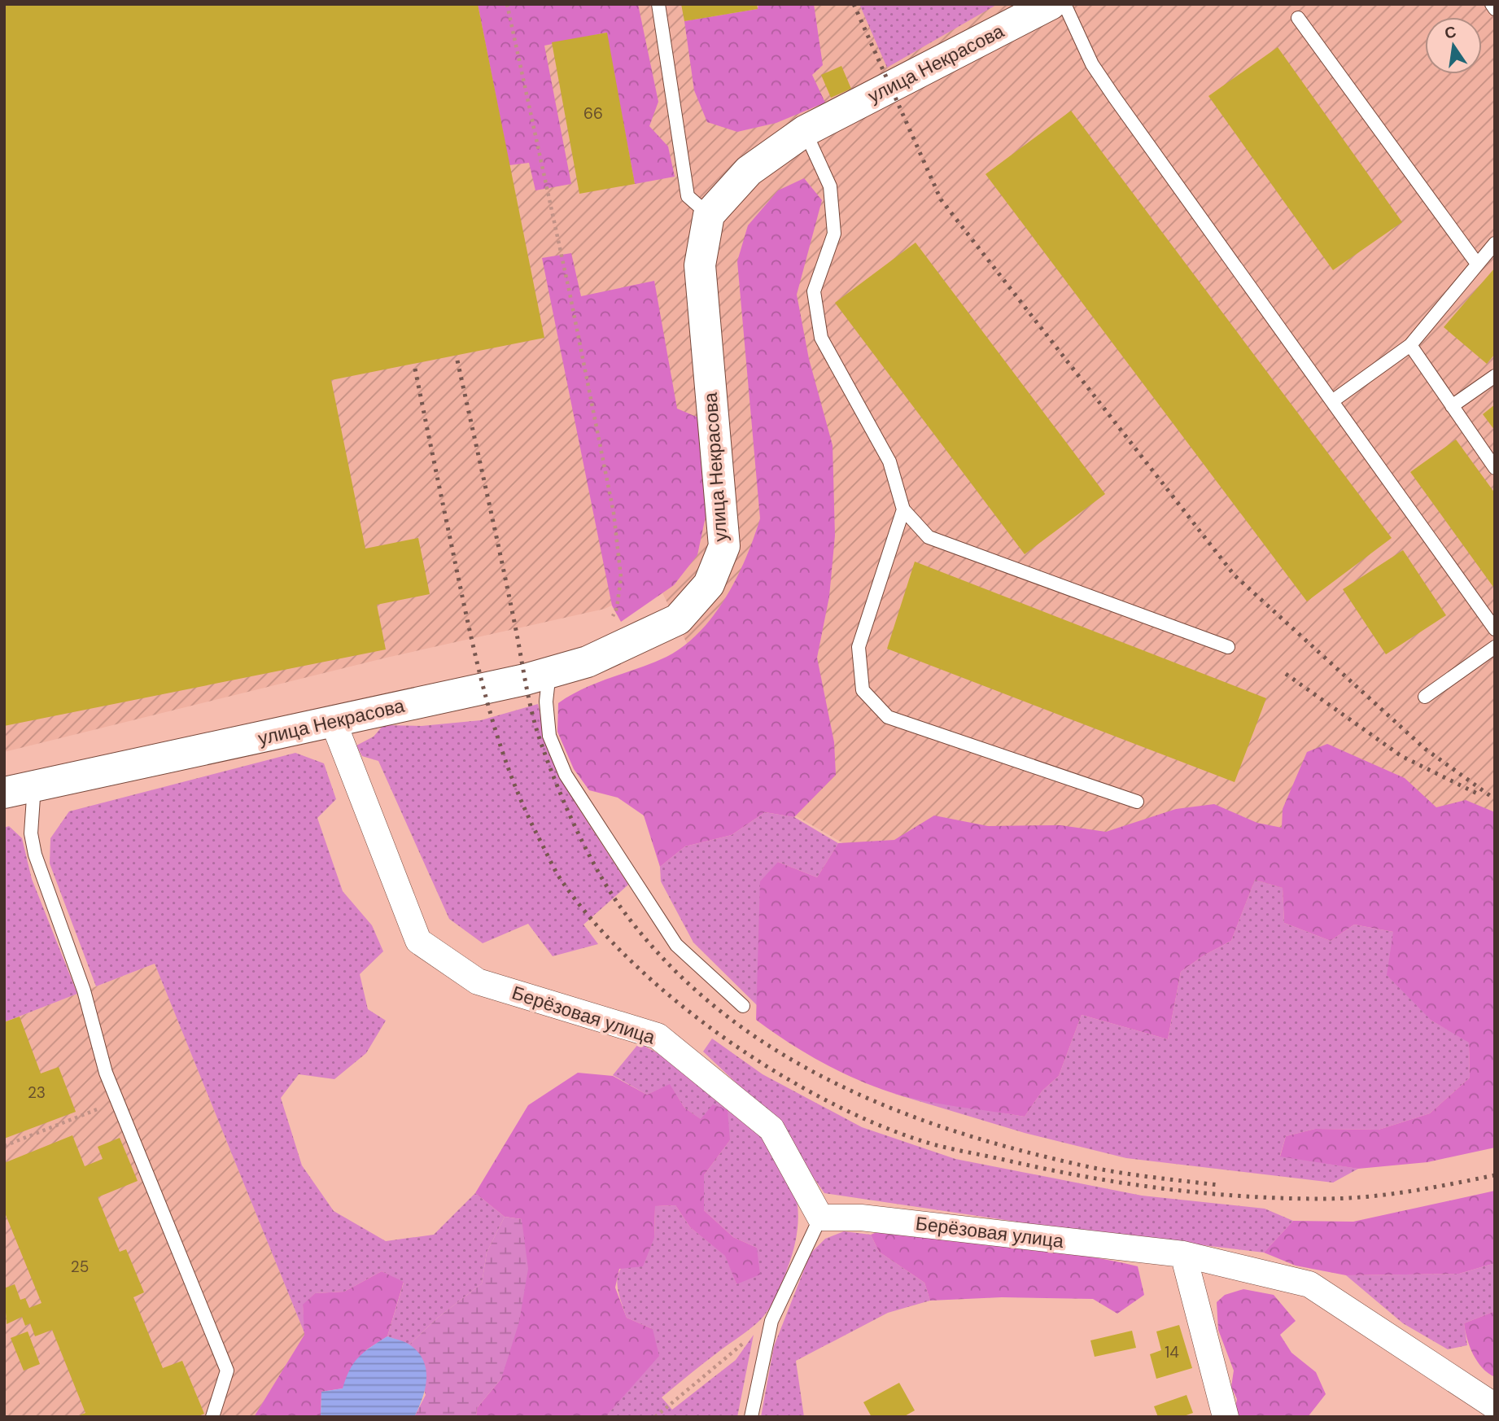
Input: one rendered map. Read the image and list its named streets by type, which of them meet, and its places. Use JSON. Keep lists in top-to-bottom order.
{
  "streets": {
    "main road": ["улица Некрасова"],
    "street": ["Берёзовая улица"]
  },
  "crossings": [
    ["улица Некрасова", "Берёзовая улица"]
  ],
  "house_numbers": [
    "66",
    "23",
    "25",
    "14"
  ],
  "north": "top"
}
